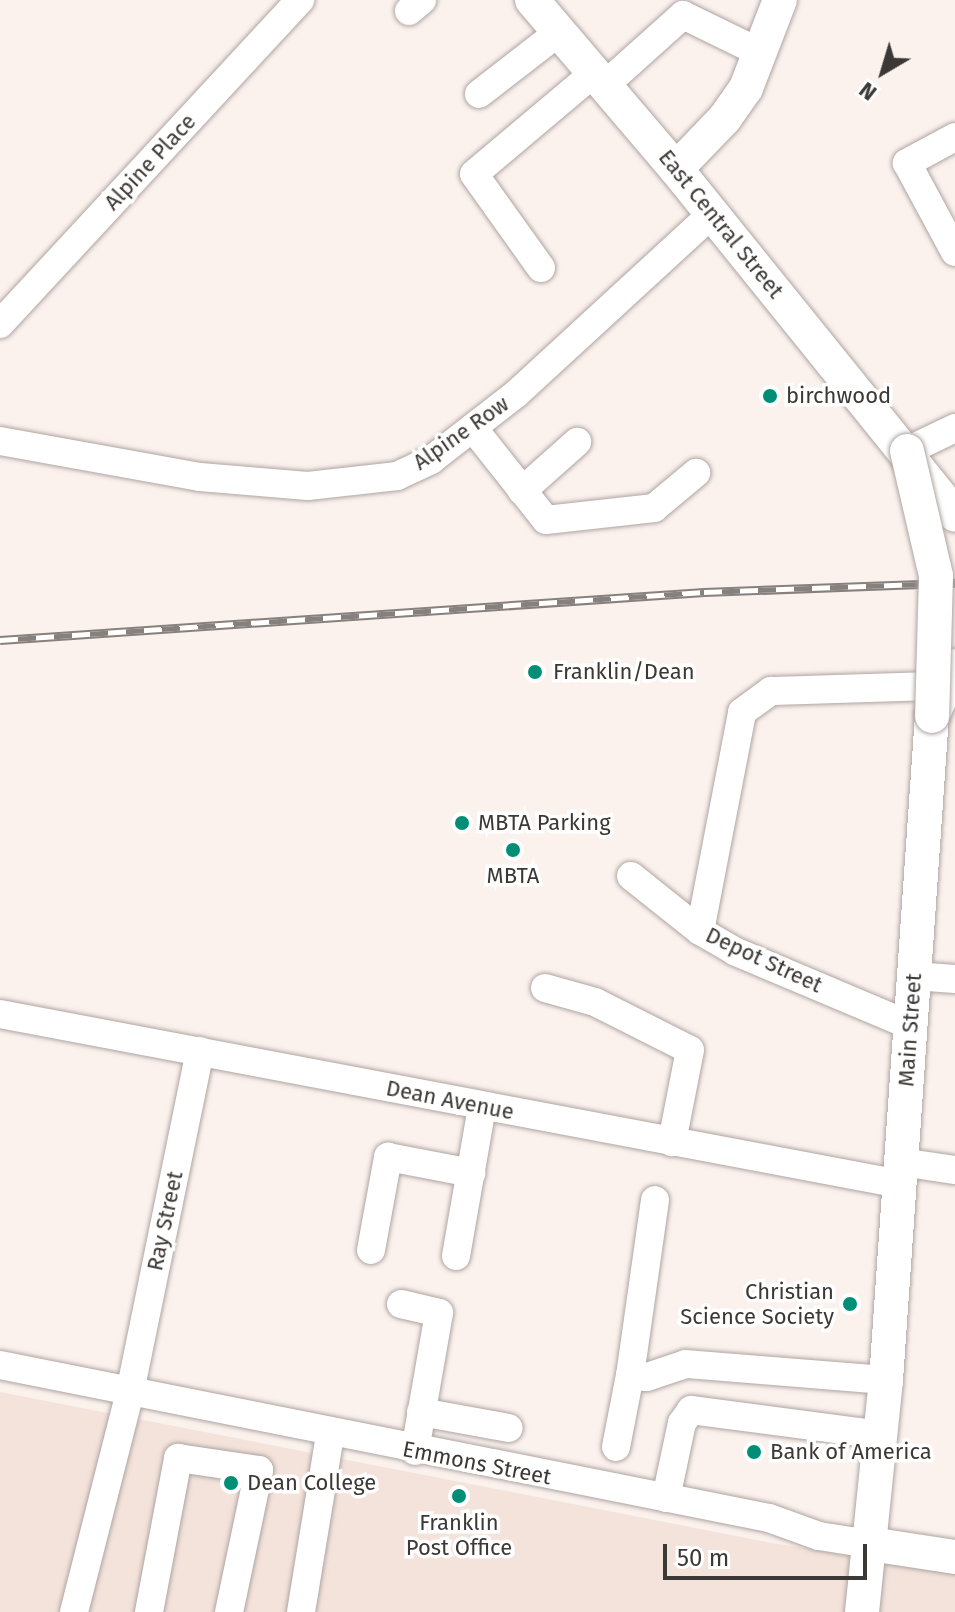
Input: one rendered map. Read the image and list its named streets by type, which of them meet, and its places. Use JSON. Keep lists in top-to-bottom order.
{
  "streets": {
    "main road": ["East Central Street", "Main Street", "Emmons Street"],
    "street": [
      "Alpine Place",
      "Alpine Row",
      "Depot Street",
      "Dean Avenue",
      "Ray Street"
    ]
  },
  "crossings": [
    ["East Central Street", "Alpine Row"],
    ["East Central Street", "Main Street"],
    ["Depot Street", "Main Street"],
    ["Main Street", "Dean Avenue"],
    ["Main Street", "Emmons Street"],
    ["Dean Avenue", "Ray Street"],
    ["Ray Street", "Emmons Street"]
  ],
  "places": [
    "birchwood",
    "Franklin/Dean",
    "MBTA Parking",
    "MBTA",
    "Christian Science Society",
    "Bank of America",
    "Dean College",
    "Franklin Post Office"
  ],
  "scale_bar": "50 m",
  "north": "bottom left"
}
